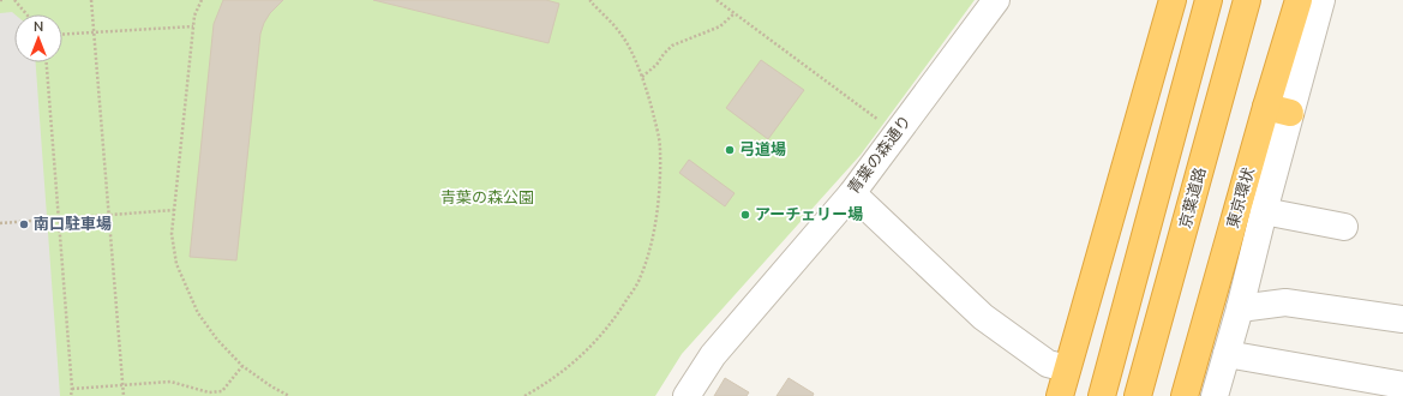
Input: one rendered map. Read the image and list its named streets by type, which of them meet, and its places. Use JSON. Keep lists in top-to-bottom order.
{
  "streets": {
    "highway": ["京葉道路", "東京環状"],
    "street": ["青葉の森通り"]
  },
  "parks": ["青葉の森公園"],
  "places": ["弓道場", "アーチェリー場", "南口駐車場"],
  "north": "top"
}
